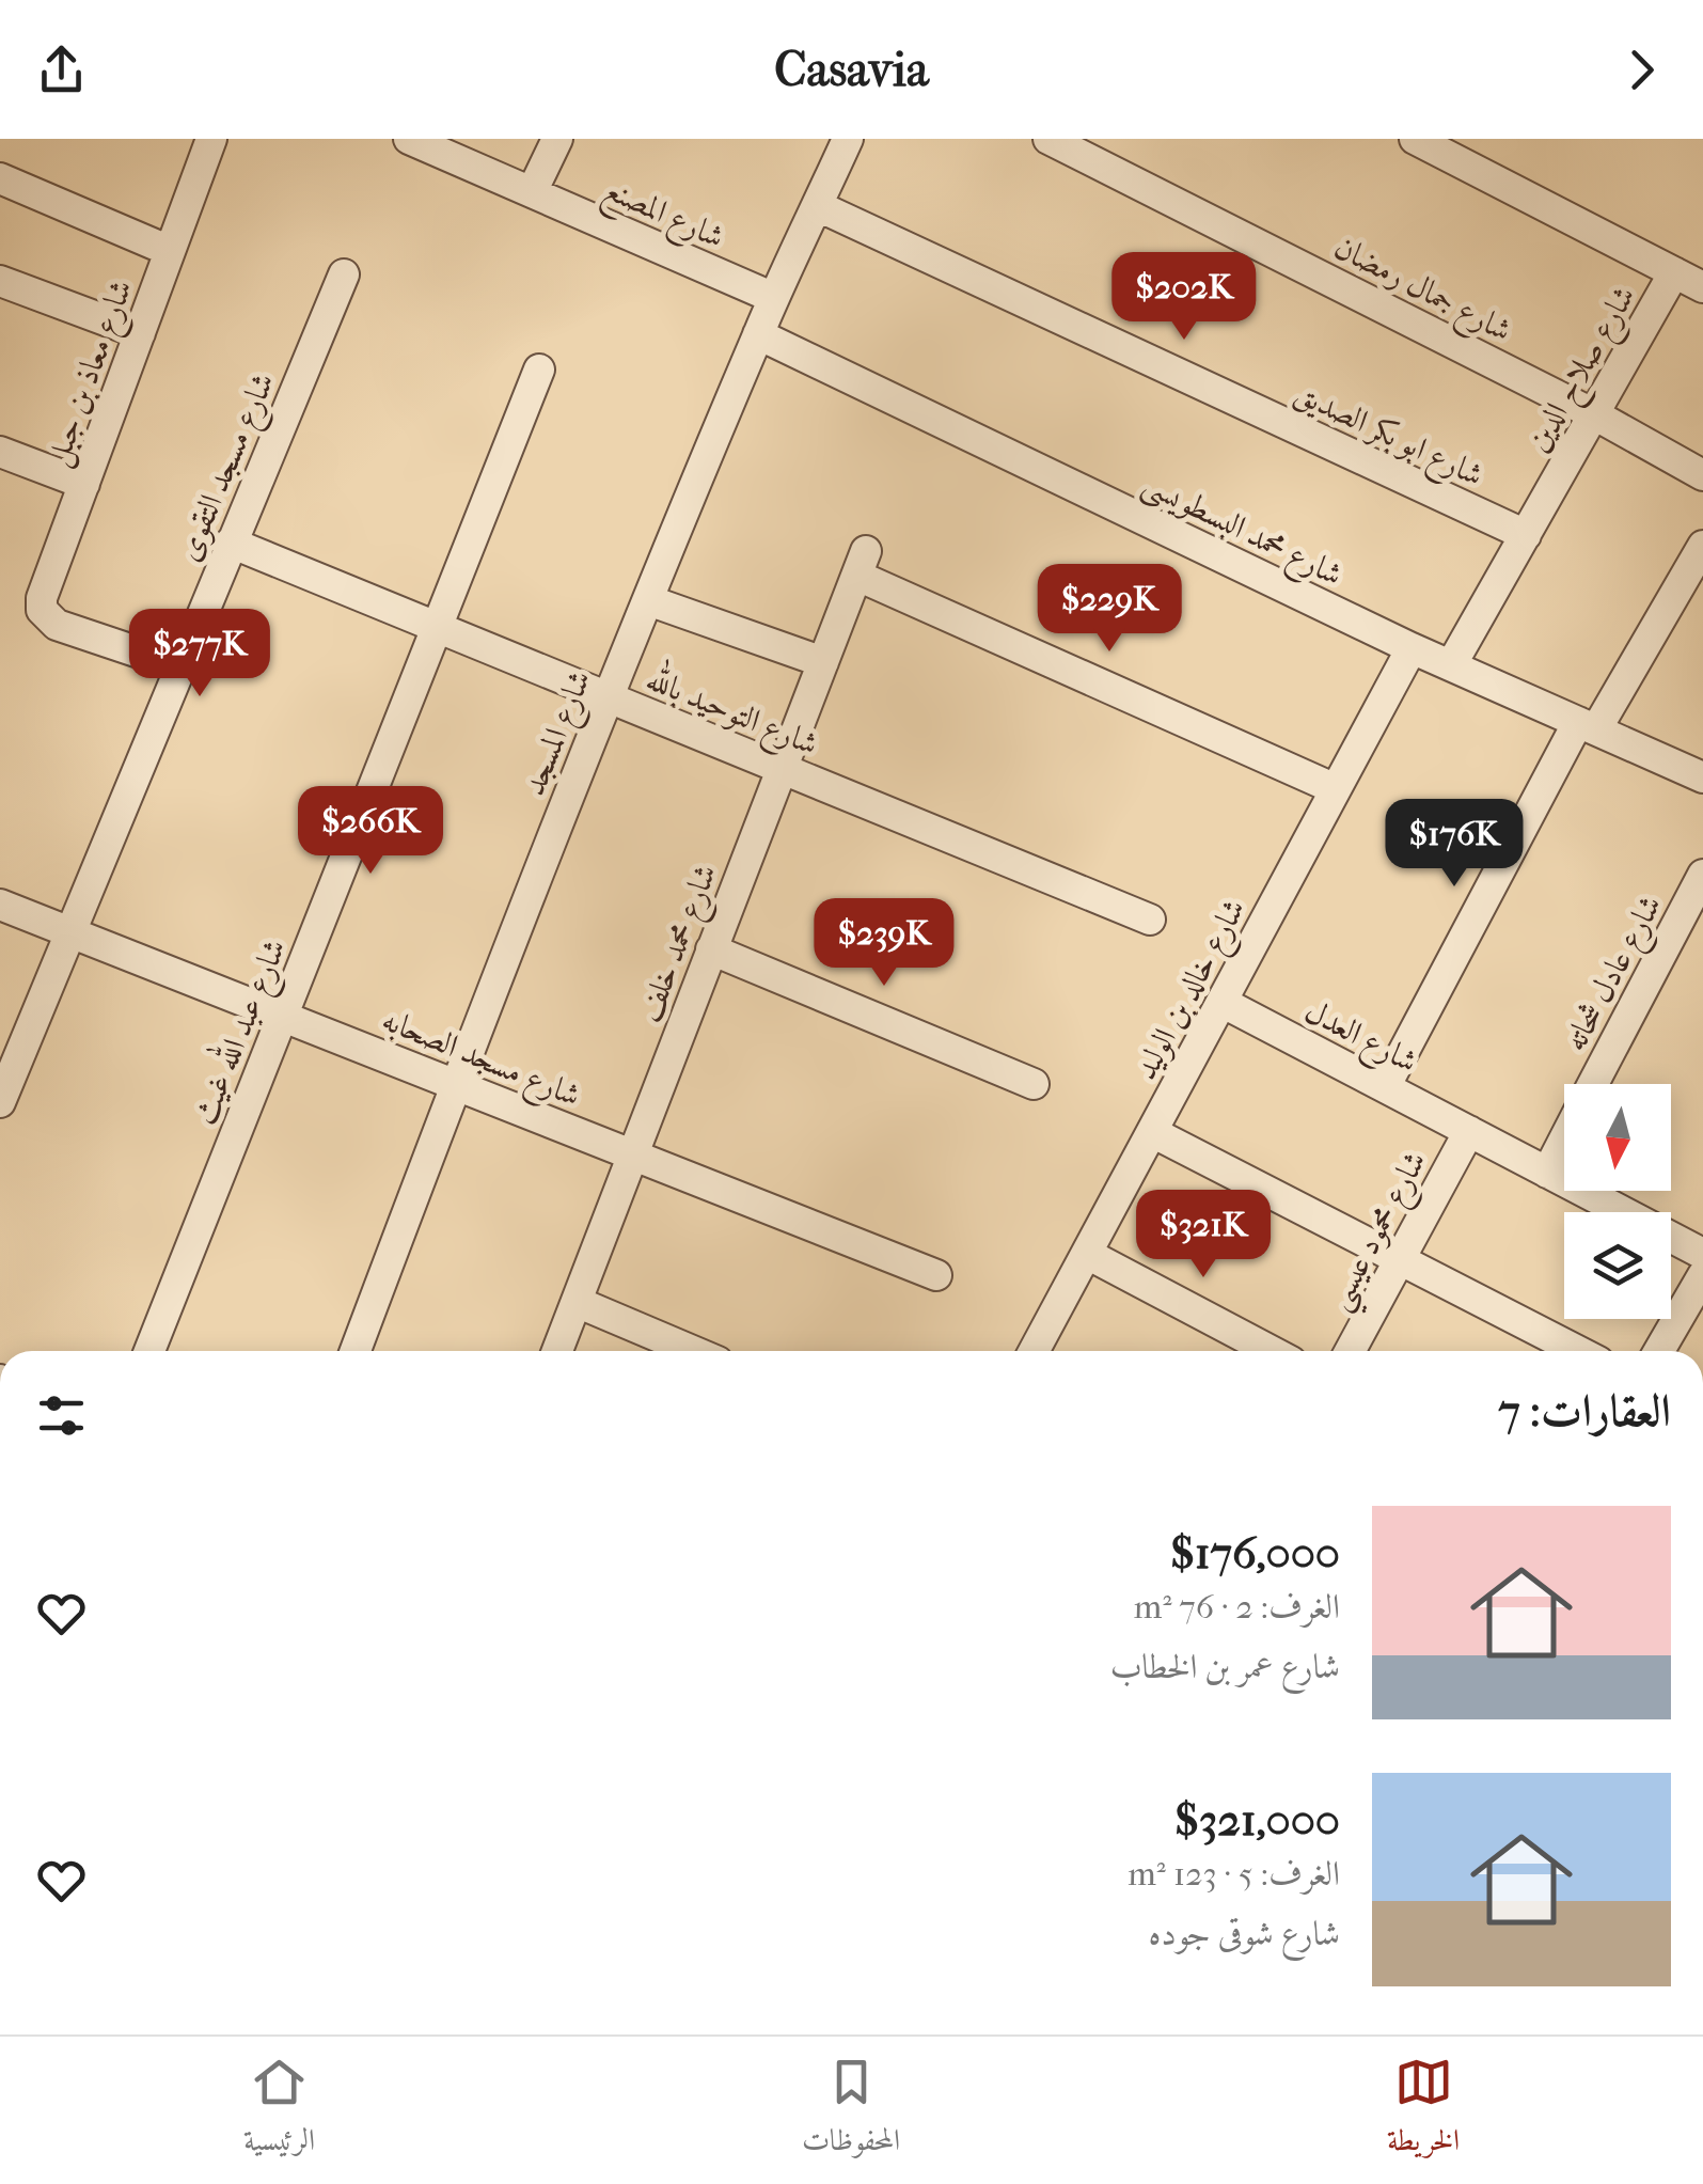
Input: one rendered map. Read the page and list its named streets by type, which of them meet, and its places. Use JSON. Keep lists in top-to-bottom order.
{
  "streets": {
    "street": [
      "شارع المصنع",
      "شارع جمال رمضان",
      "شارع صلاح الدين",
      "شارع معاذ بن جبل",
      "شارع ابو بكر الصديق",
      "شارع مسجد التقوى",
      "شارع محمد البسطويسى",
      "شارع التوحيد بالله",
      "شارع المسجد",
      "شارع محمد خلف",
      "شارع عادل شحاته",
      "شارع خالد بن الوليد",
      "شارع عبد الله غيث",
      "شارع العدل",
      "شارع مسجد الصحابه",
      "شارع محمود عيسي"
    ]
  },
  "crossings": [
    ["شارع المصنع", "شارع المسجد"],
    ["شارع جمال رمضان", "شارع صلاح الدين"],
    ["شارع صلاح الدين", "شارع ابو بكر الصديق"],
    ["شارع صلاح الدين", "شارع محمد البسطويسى"],
    ["شارع معاذ بن جبل", "شارع مسجد التقوى"],
    ["شارع ابو بكر الصديق", "شارع المسجد"],
    ["شارع مسجد التقوى", "شارع التوحيد بالله"],
    ["شارع مسجد التقوى", "شارع مسجد الصحابه"],
    ["شارع محمد البسطويسى", "شارع المسجد"],
    ["شارع محمد البسطويسى", "شارع خالد بن الوليد"],
    ["شارع التوحيد بالله", "شارع المسجد"],
    ["شارع التوحيد بالله", "شارع محمد خلف"],
    ["شارع التوحيد بالله", "شارع عبد الله غيث"],
    ["شارع المسجد", "شارع مسجد الصحابه"],
    ["شارع محمد خلف", "شارع خالد بن الوليد"],
    ["شارع محمد خلف", "شارع مسجد الصحابه"],
    ["شارع عادل شحاته", "شارع العدل"],
    ["شارع خالد بن الوليد", "شارع العدل"],
    ["شارع عبد الله غيث", "شارع مسجد الصحابه"],
    ["شارع العدل", "شارع محمود عيسي"]
  ],
  "north": "bottom",
  "page": {
    "header": "Casavia",
    "price": [
      "$202K",
      "$229K",
      "$277K",
      "$266K",
      "$176K",
      "$239K",
      "$321K"
    ],
    "heading": "العقارات: 7",
    "list": [
      {
        "name": "$176,000",
        "note": "الغرف: 2 · 76 m² · شارع عمر بن الخطاب"
      },
      {
        "name": "$321,000",
        "note": "الغرف: 5 · 123 m² · شارع شوقى جوده"
      }
    ],
    "tabs": ["الخريطة", "المحفوظات", "الرئيسية"]
  }
}
